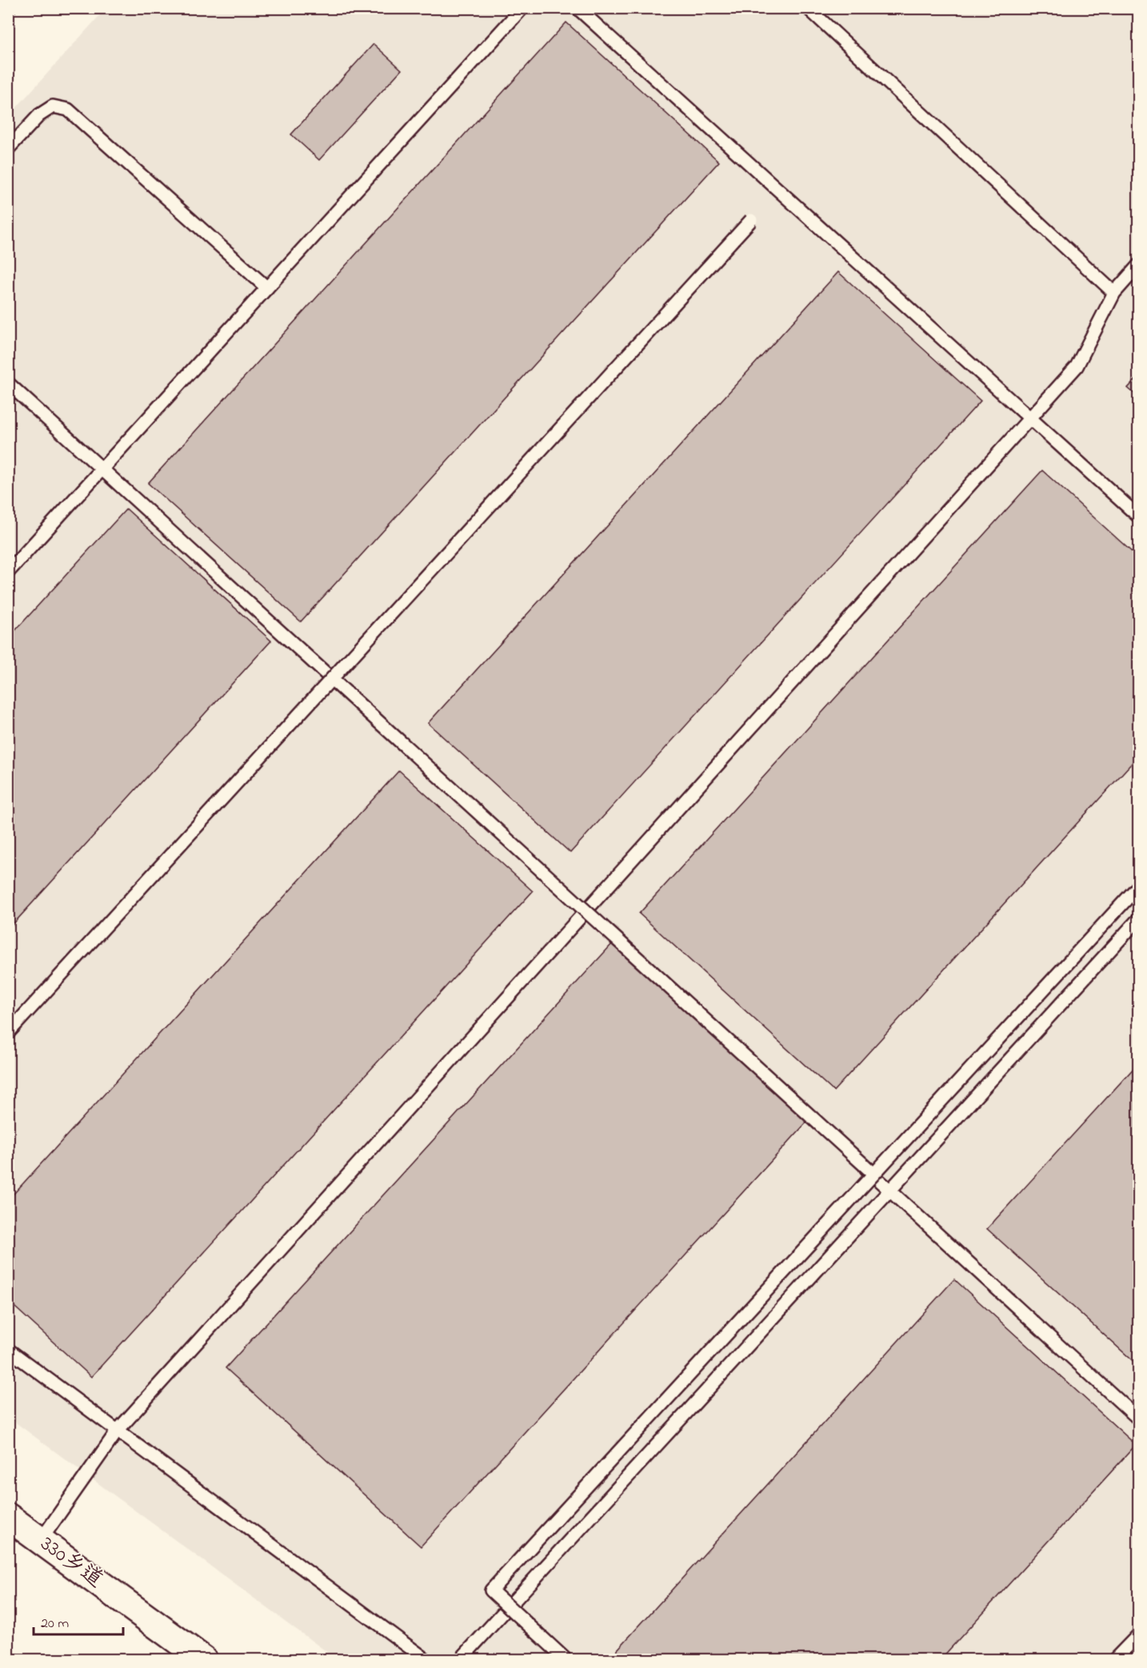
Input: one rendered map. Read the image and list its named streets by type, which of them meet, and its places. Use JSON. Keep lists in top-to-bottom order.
{
  "streets": {
    "street": ["330乡道"]
  },
  "scale_bar": "20 m"
}
